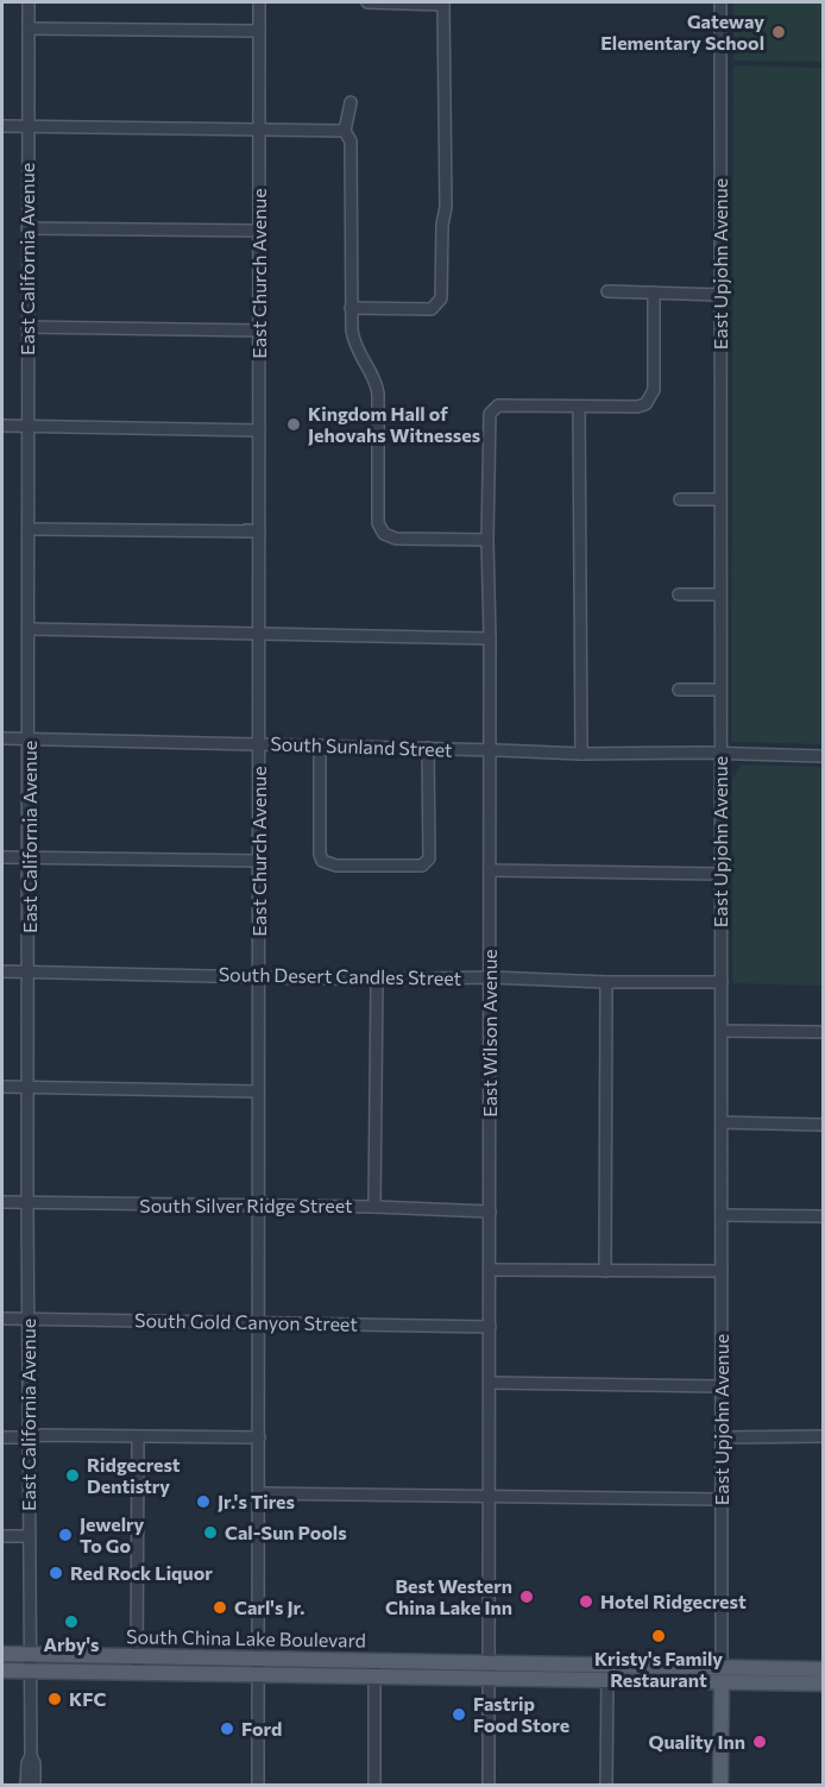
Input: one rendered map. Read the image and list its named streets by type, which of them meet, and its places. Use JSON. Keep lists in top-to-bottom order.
{
  "streets": {
    "main road": ["South China Lake Boulevard"],
    "street": [
      "East California Avenue",
      "East Upjohn Avenue",
      "East Church Avenue",
      "South Sunland Street",
      "South Desert Candles Street",
      "East Wilson Avenue",
      "South Silver Ridge Street",
      "South Gold Canyon Street"
    ]
  },
  "crossings": [
    ["East California Avenue", "South Sunland Street"],
    ["East California Avenue", "South Desert Candles Street"],
    ["East California Avenue", "South Silver Ridge Street"],
    ["East California Avenue", "South Gold Canyon Street"],
    ["East California Avenue", "South China Lake Boulevard"],
    ["East Upjohn Avenue", "South Sunland Street"],
    ["East Upjohn Avenue", "South Desert Candles Street"],
    ["East Upjohn Avenue", "South China Lake Boulevard"],
    ["East Church Avenue", "South Sunland Street"],
    ["East Church Avenue", "South Desert Candles Street"],
    ["East Church Avenue", "South Silver Ridge Street"],
    ["East Church Avenue", "South Gold Canyon Street"],
    ["East Church Avenue", "South China Lake Boulevard"],
    ["South Sunland Street", "East Wilson Avenue"],
    ["South Desert Candles Street", "East Wilson Avenue"],
    ["East Wilson Avenue", "South Silver Ridge Street"],
    ["East Wilson Avenue", "South Gold Canyon Street"],
    ["East Wilson Avenue", "South China Lake Boulevard"]
  ],
  "places": [
    "Gateway Elementary School",
    "Kingdom Hall of Jehovahs Witnesses",
    "Ridgecrest Dentistry",
    "Jr.'s Tires",
    "Cal-Sun Pools",
    "Jewelry To Go",
    "Red Rock Liquor",
    "Best Western China Lake Inn",
    "Hotel Ridgecrest",
    "Carl's Jr.",
    "Arby's",
    "Kristy's Family Restaurant",
    "KFC",
    "Fastrip Food Store",
    "Ford",
    "Quality Inn"
  ]
}
